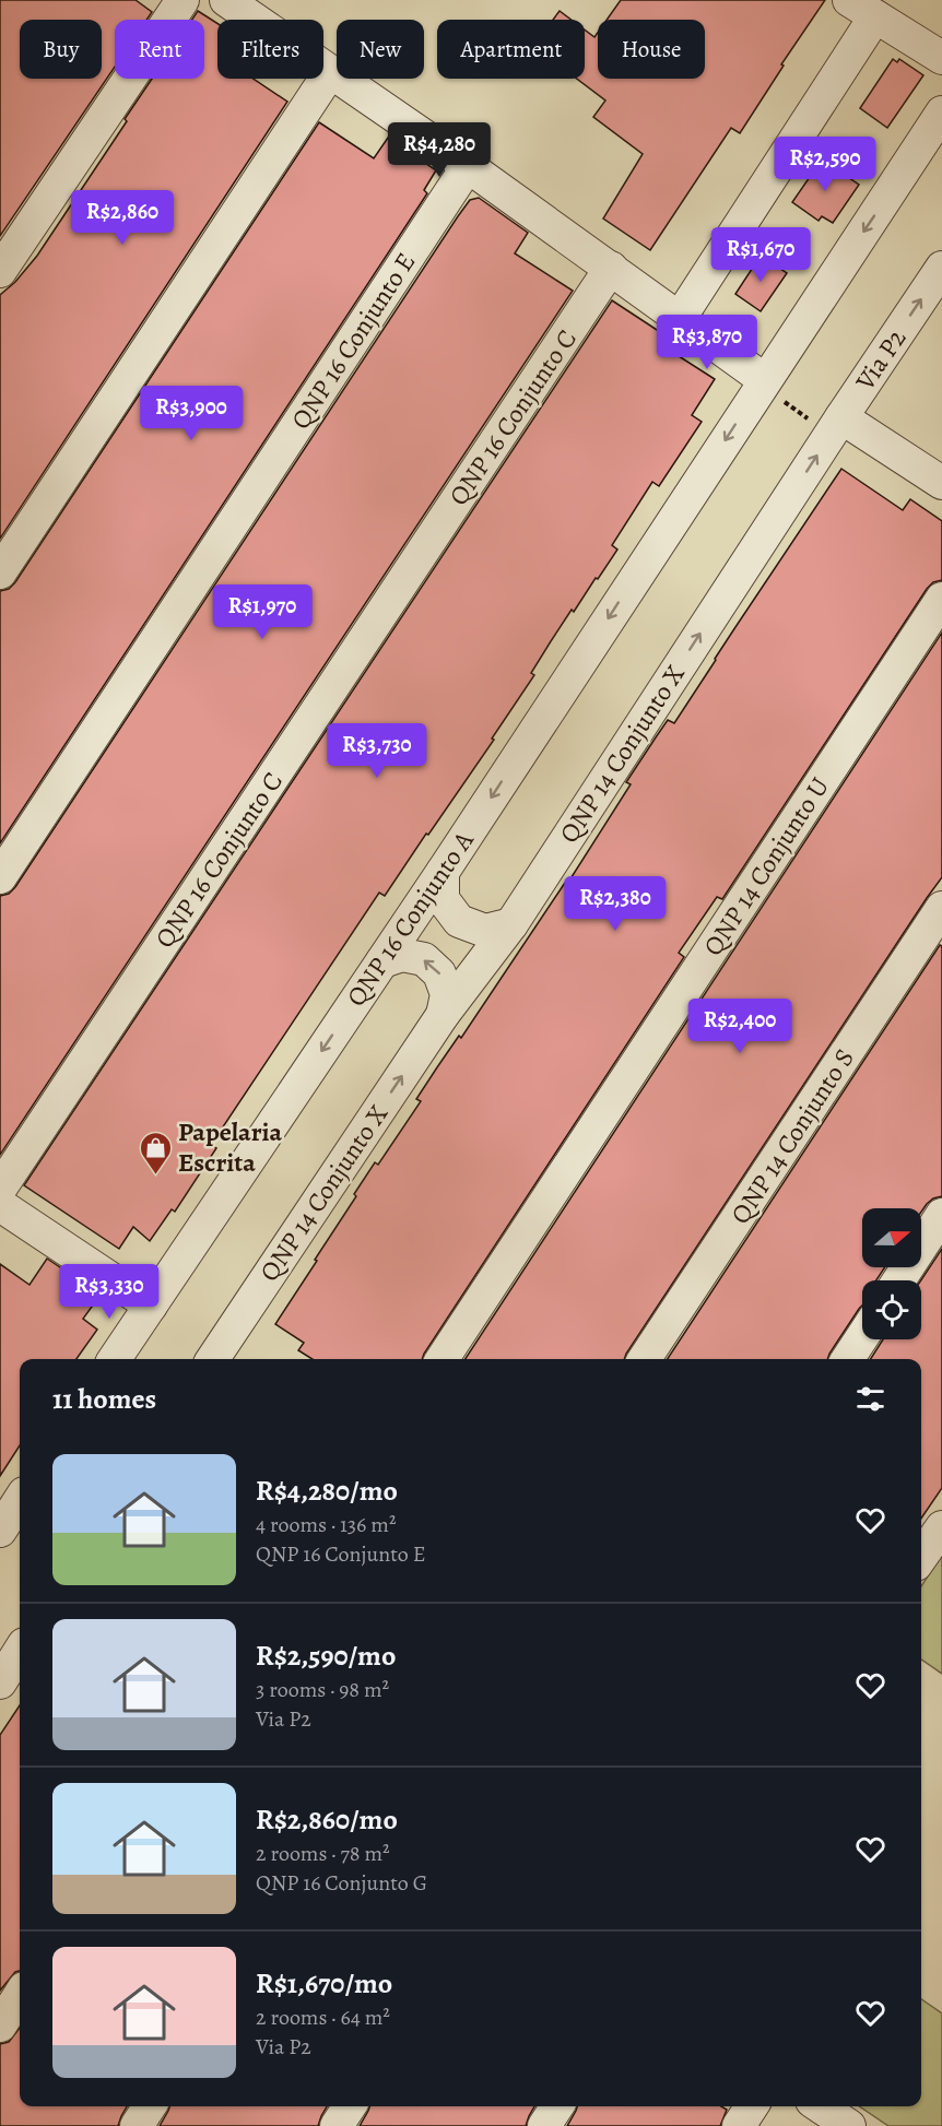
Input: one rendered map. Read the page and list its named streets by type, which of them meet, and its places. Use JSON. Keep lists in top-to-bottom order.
{
  "streets": {
    "street": [
      "QNP 16 Conjunto E",
      "Via P2",
      "QNP 16 Conjunto C",
      "QNP 14 Conjunto X",
      "QNP 14 Conjunto U",
      "QNP 16 Conjunto A",
      "QNP 14 Conjunto S"
    ]
  },
  "crossings": [
    ["Via P2", "QNP 14 Conjunto X"]
  ],
  "one_way": ["QNP 14 Conjunto X", "QNP 16 Conjunto A"],
  "places": {
    "shop": ["Papelaria Escrita"]
  },
  "north": "right",
  "page": {
    "chip": [
      "Buy",
      "Rent",
      "Filters",
      "New",
      "Apartment",
      "House"
    ],
    "price": [
      "R$4,280",
      "R$2,590",
      "R$2,860",
      "R$1,670",
      "R$3,870",
      "R$3,900",
      "R$1,970",
      "R$3,730",
      "R$2,380",
      "R$2,400",
      "R$3,330"
    ],
    "heading": "11 homes",
    "list": [
      {
        "name": "R$4,280/mo",
        "note": "4 rooms · 136 m² · QNP 16 Conjunto E"
      },
      {
        "name": "R$2,590/mo",
        "note": "3 rooms · 98 m² · Via P2"
      },
      {
        "name": "R$2,860/mo",
        "note": "2 rooms · 78 m² · QNP 16 Conjunto G"
      },
      {
        "name": "R$1,670/mo",
        "note": "2 rooms · 64 m² · Via P2"
      }
    ]
  }
}
